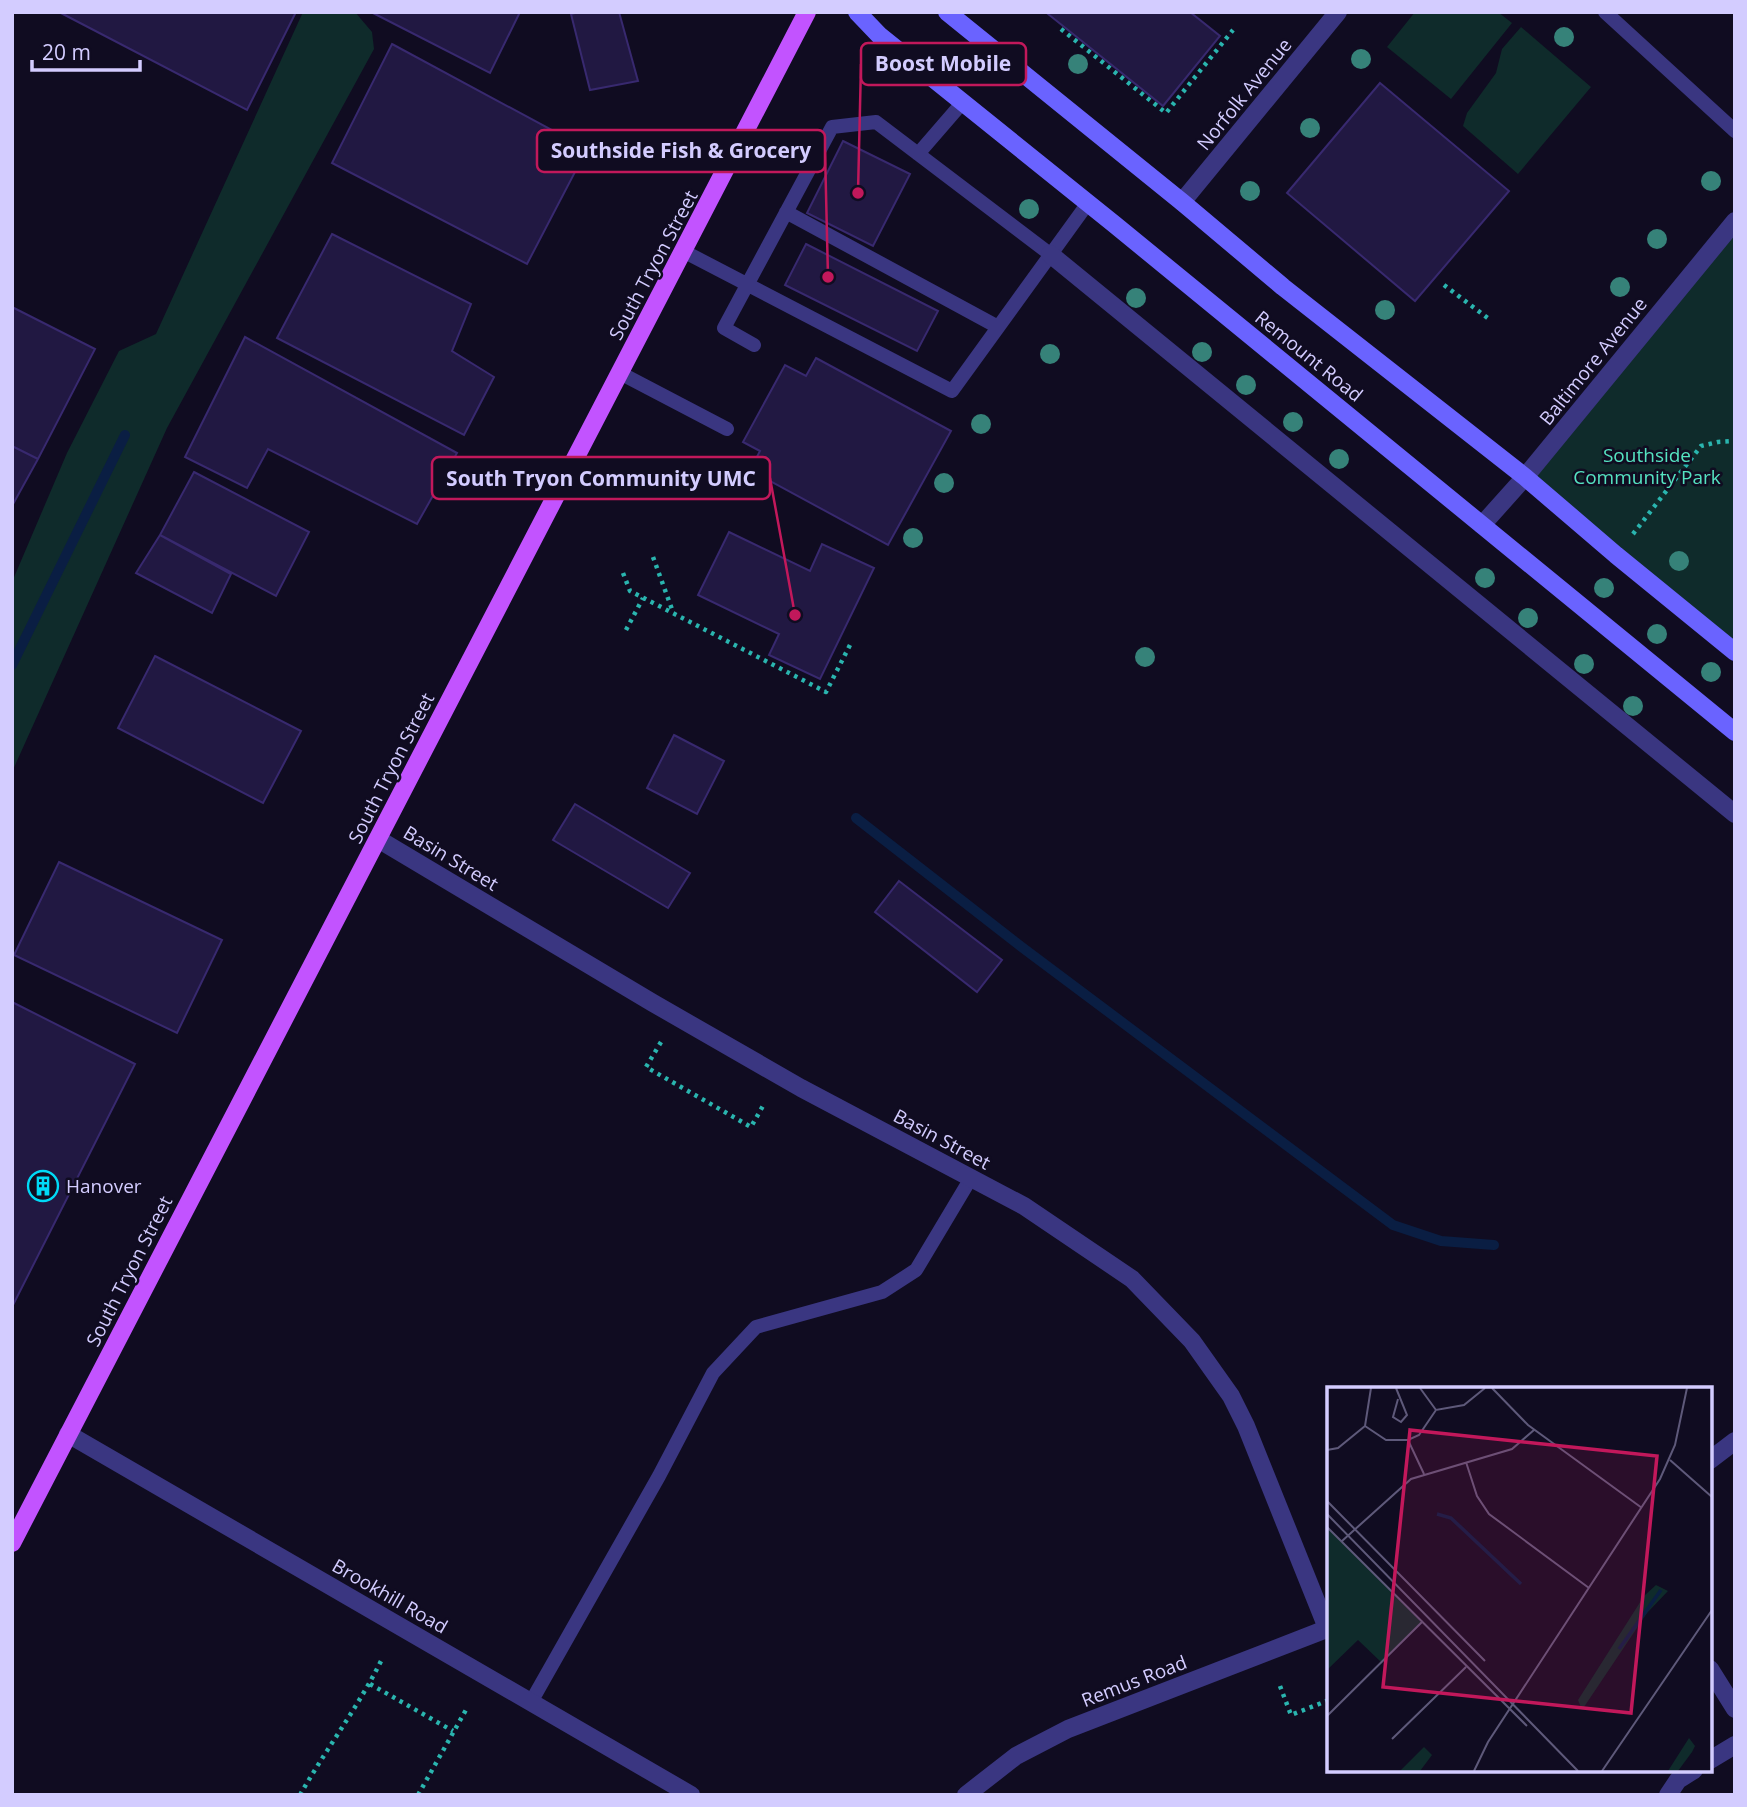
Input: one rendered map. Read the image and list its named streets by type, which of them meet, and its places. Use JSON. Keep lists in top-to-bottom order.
{
  "streets": {
    "main road": ["South Tryon Street", "Remount Road"],
    "street": [
      "Norfolk Avenue",
      "Baltimore Avenue",
      "Basin Street",
      "Brookhill Road",
      "Remus Road"
    ]
  },
  "crossings": [
    ["Norfolk Avenue", "Remount Road"],
    ["South Tryon Street", "Basin Street"],
    ["South Tryon Street", "Brookhill Road"],
    ["Remount Road", "Baltimore Avenue"]
  ],
  "parks": ["Southside Community Park"],
  "places": {
    "other": ["Boost Mobile", "Southside Fish & Grocery", "South Tryon Community UMC"],
    "building": ["Hanover"]
  },
  "scale_bar": "20 m"
}
